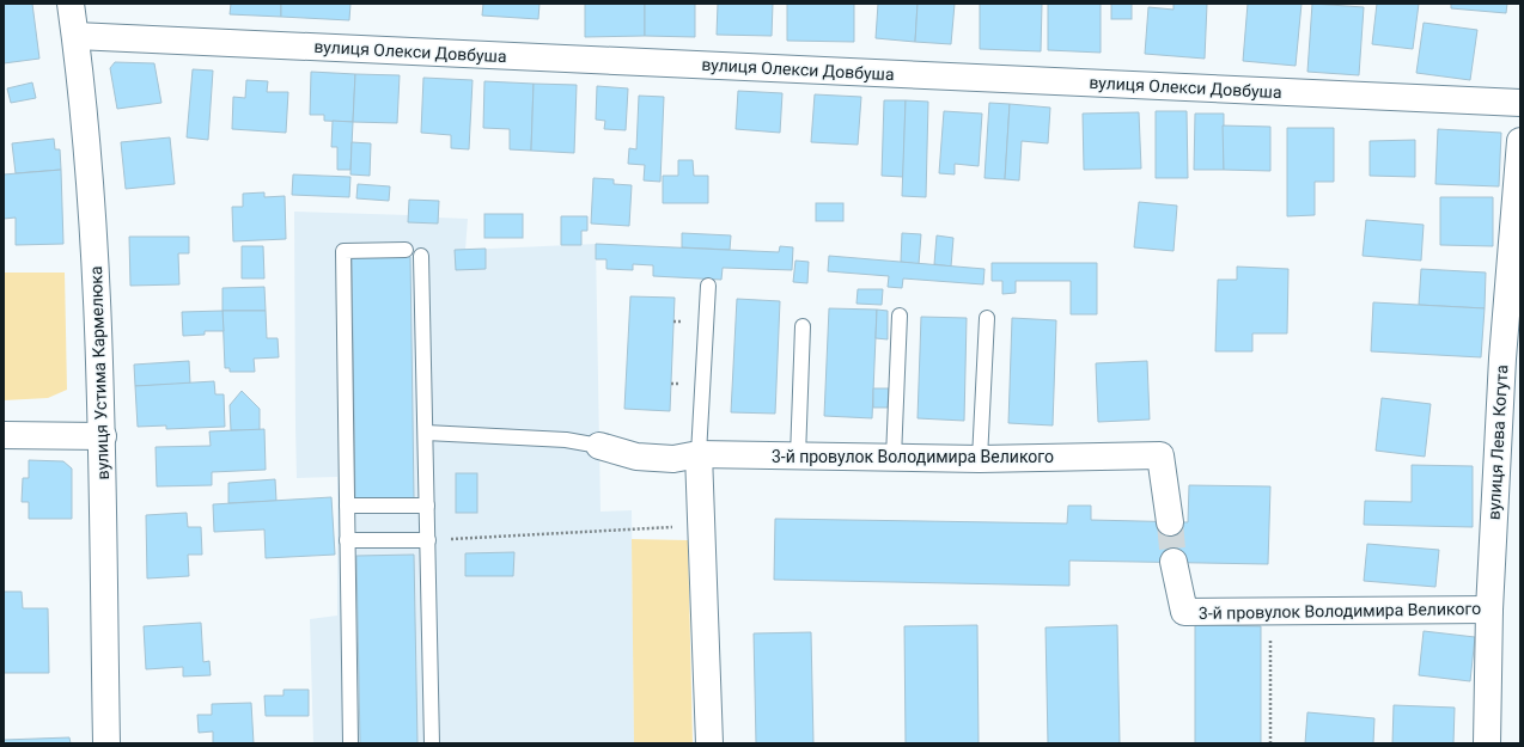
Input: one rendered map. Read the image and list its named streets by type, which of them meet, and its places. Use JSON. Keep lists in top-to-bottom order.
{
  "streets": {
    "street": [
      "вулиця Олекси Довбуша",
      "вулиця Устима Кармелюка",
      "вулиця Лева Когута",
      "3-й провулок Володимира Великого"
    ]
  },
  "crossings": [
    ["вулиця Олекси Довбуша", "вулиця Устима Кармелюка"],
    ["вулиця Лева Когута", "3-й провулок Володимира Великого"]
  ]
}
